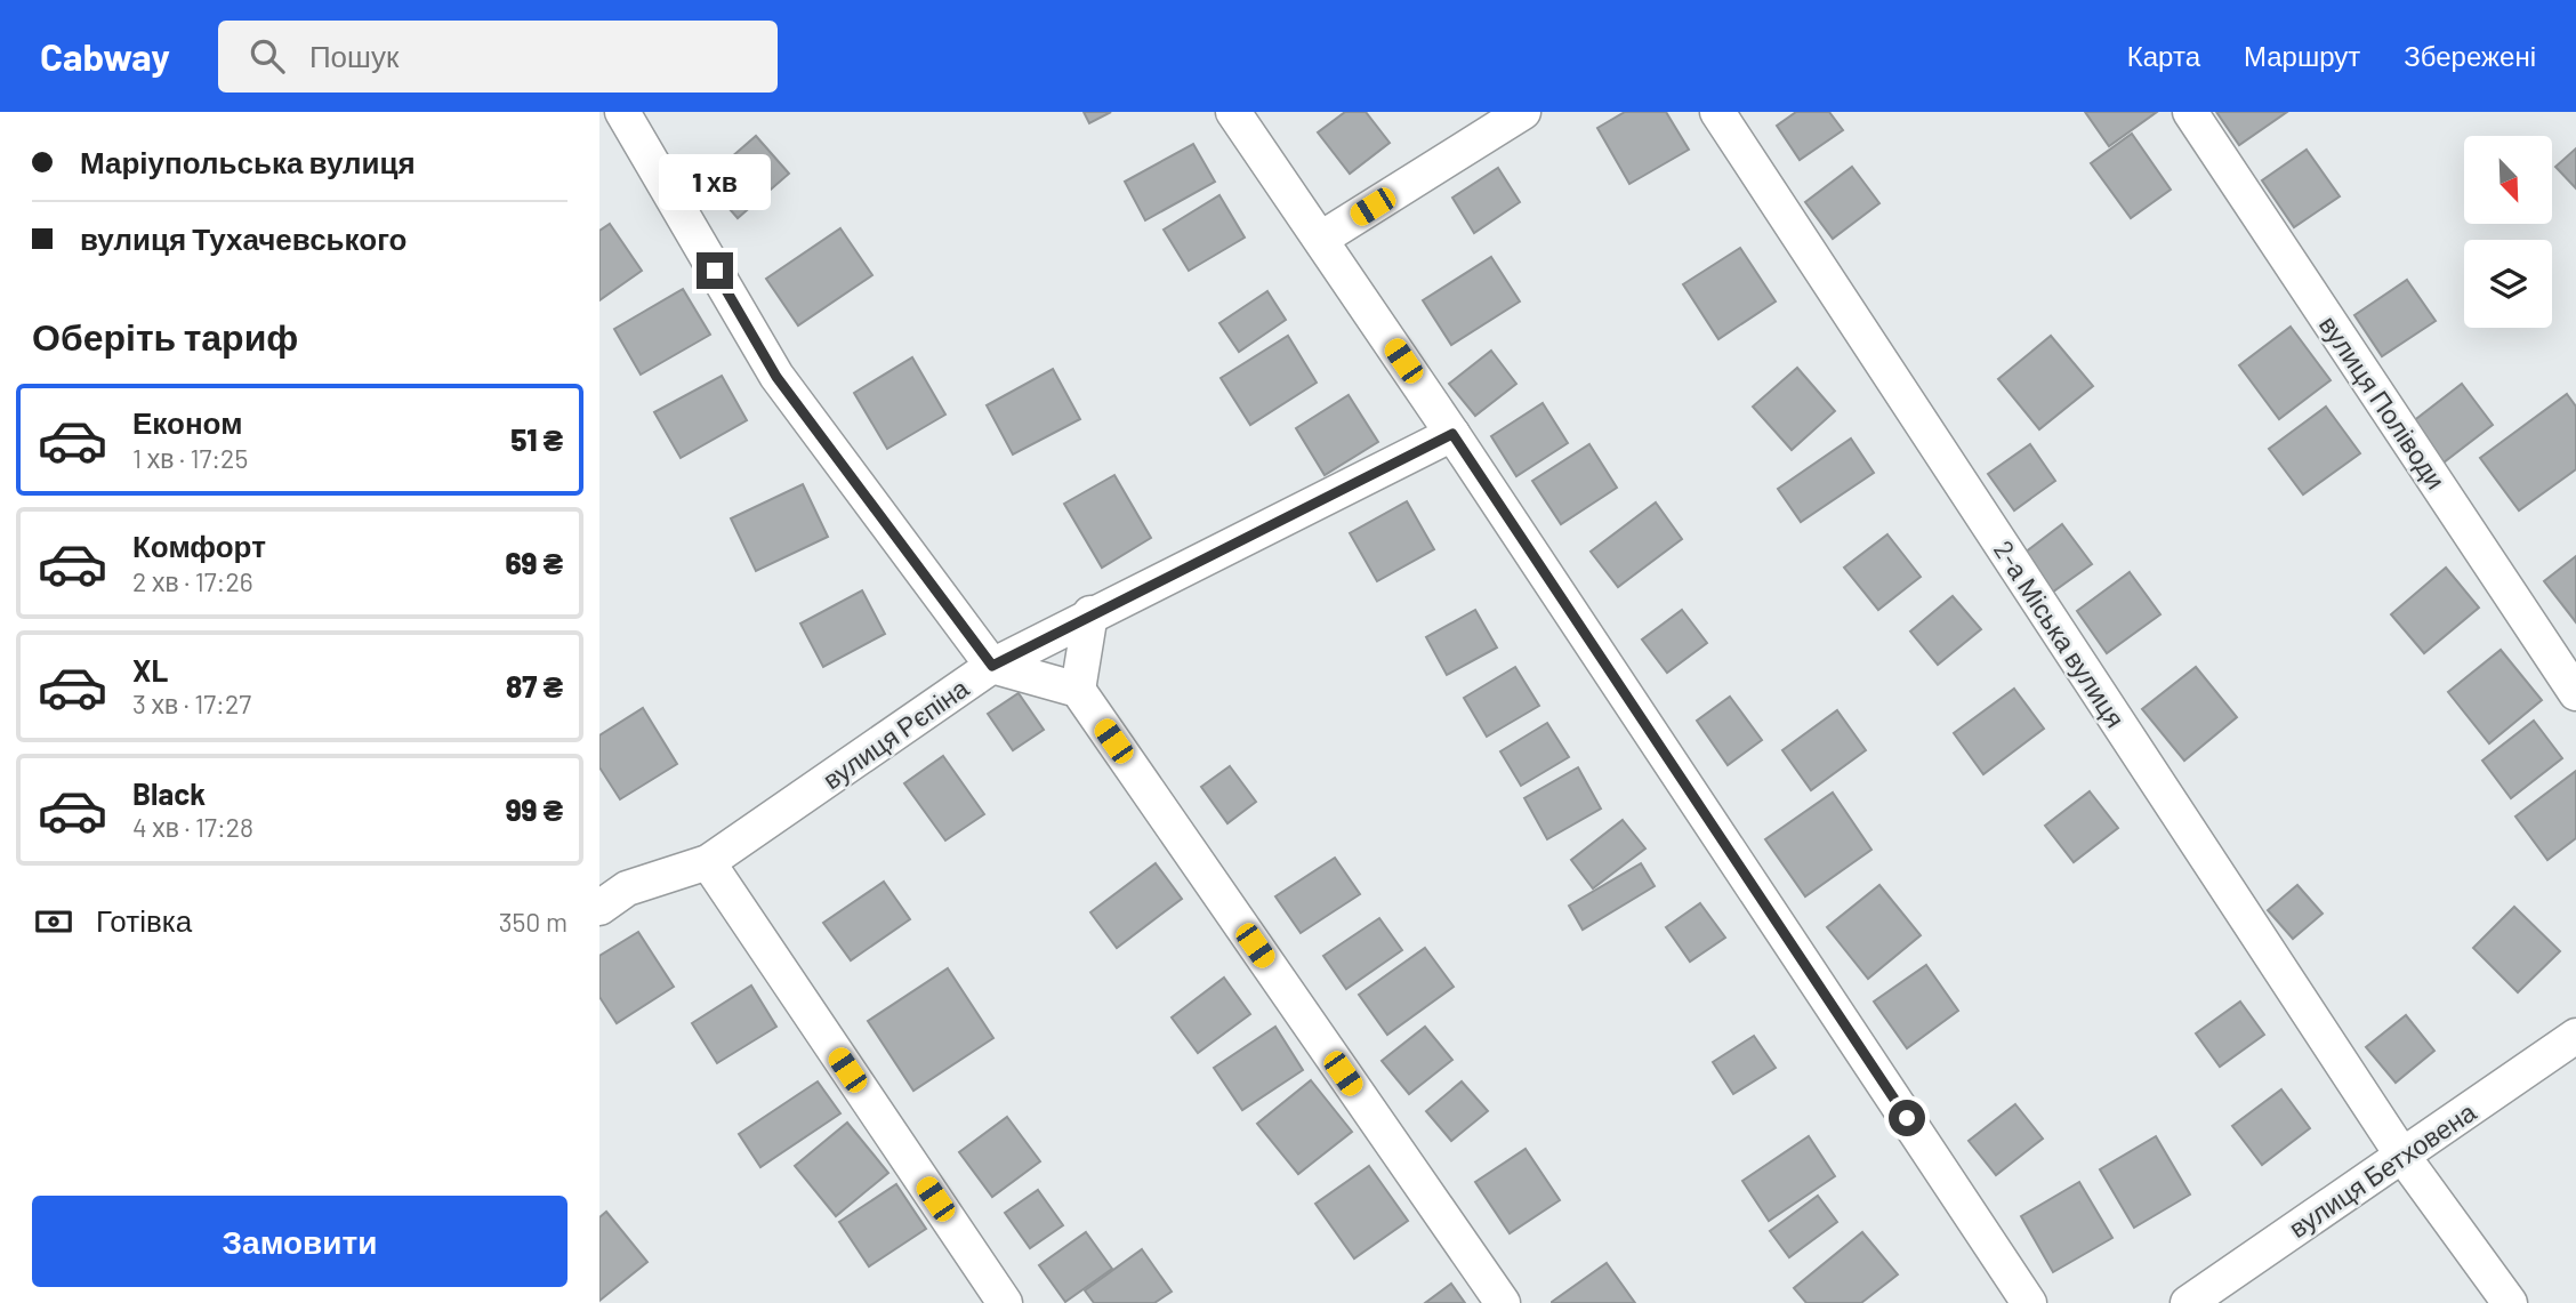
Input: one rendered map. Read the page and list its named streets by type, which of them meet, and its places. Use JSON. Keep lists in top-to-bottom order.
{
  "streets": {
    "street": [
      "вулиця Поліводи",
      "2-а Міська вулиця",
      "вулиця Рєпіна",
      "вулиця Бетховена"
    ]
  },
  "crossings": [
    ["2-а Міська вулиця", "вулиця Бетховена"]
  ],
  "north": "bottom right",
  "page": {
    "header": "Cabway",
    "search": "Пошук",
    "nav": ["Карта", "Маршрут", "Збережені"],
    "banner": ["Маріупольська вулиця", "вулиця Тухачевського"],
    "bubble": "1 хв",
    "heading": "Оберіть тариф",
    "list": [
      {
        "name": "Економ",
        "note": "1 хв · 17:25",
        "value": "51 ₴"
      },
      {
        "name": "Комфорт",
        "note": "2 хв · 17:26",
        "value": "69 ₴"
      },
      {
        "name": "XL",
        "note": "3 хв · 17:27",
        "value": "87 ₴"
      },
      {
        "name": "Black",
        "note": "4 хв · 17:28",
        "value": "99 ₴"
      }
    ],
    "pay": ["Готівка", "350 m"],
    "buttons": "Замовити"
  }
}
